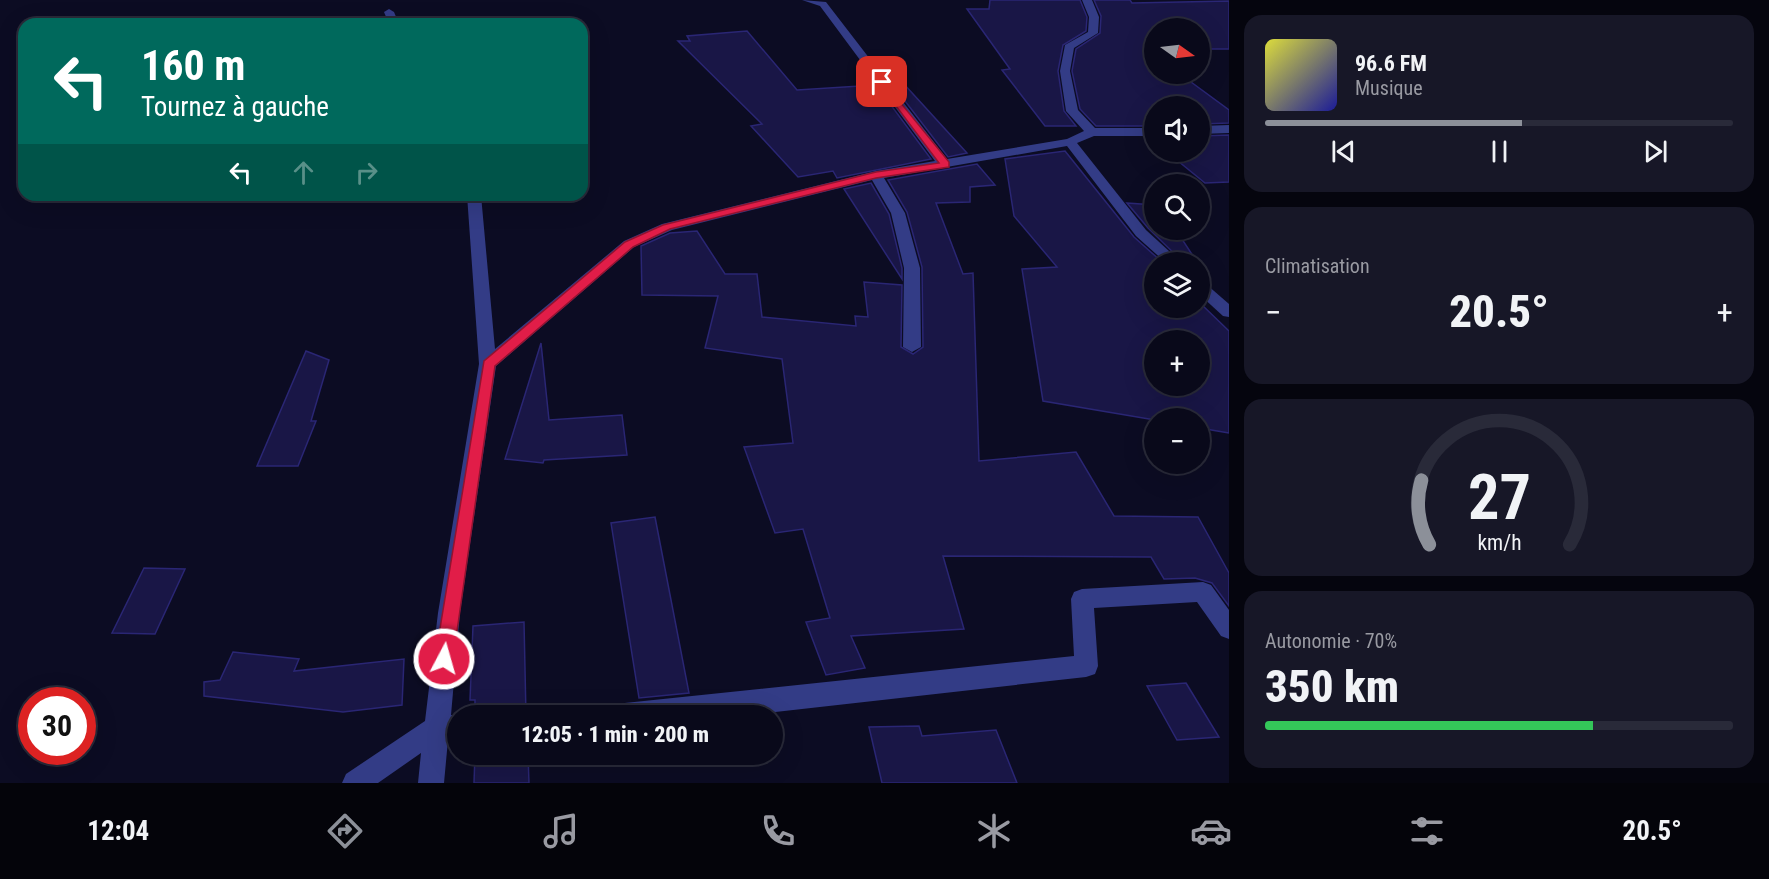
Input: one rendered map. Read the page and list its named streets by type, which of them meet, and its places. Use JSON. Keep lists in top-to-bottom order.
{
  "north": "right",
  "page": {
    "map_buttons": ["+", "−"],
    "turn": ["160 m", "Tournez à gauche"],
    "song": ["96.6 FM", "Musique"],
    "tile": [
      "Climatisation",
      ["Autonomie · 70%", "350 km"]
    ],
    "heat": ["−", "20.5°", "+"],
    "limit": "30",
    "trip": "12:05 · 1 min · 200 m",
    "tabs": ["12:04", "20.5°"],
    "gauge": ["27", "km/h"]
  }
}
